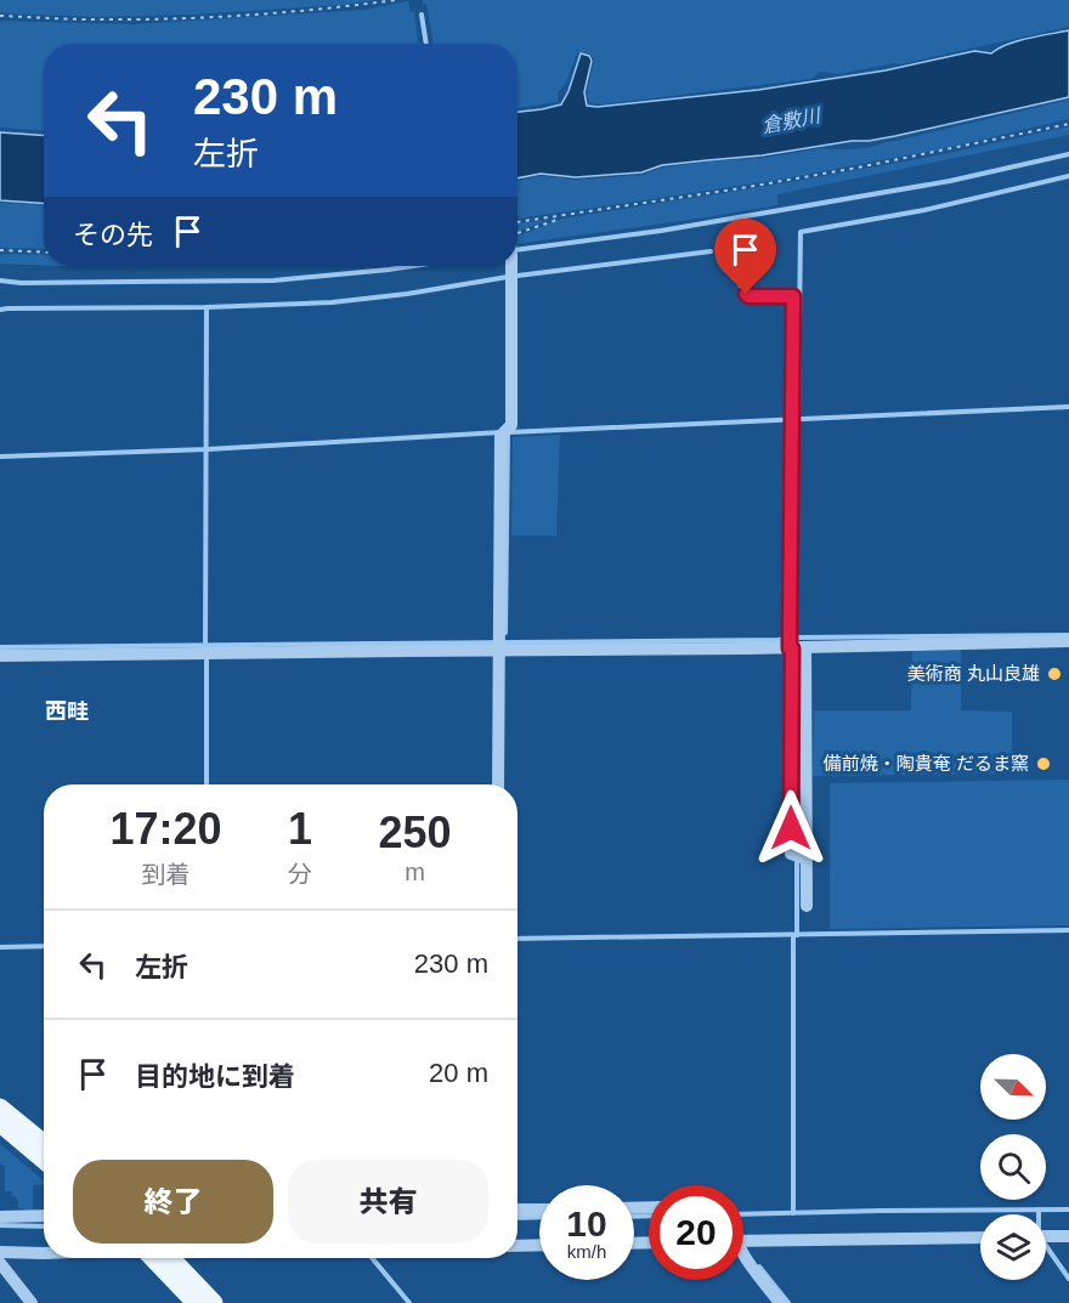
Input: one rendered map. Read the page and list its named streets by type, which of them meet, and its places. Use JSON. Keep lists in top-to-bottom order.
{
  "districts": ["西畦"],
  "water": ["倉敷川"],
  "places": ["美術商 丸山良雄", "備前焼・陶貴奄 だるま窯"],
  "north": "bottom right",
  "page": {
    "turn": ["230 m", "左折"],
    "then": "その先",
    "eta": [
      "17:20",
      "到着",
      "1",
      "分",
      "250",
      "m"
    ],
    "list": [
      {
        "name": "左折",
        "value": "230 m"
      },
      {
        "name": "目的地に到着",
        "value": "20 m"
      }
    ],
    "buttons": ["終了", "共有"],
    "speed": "10 km/h",
    "limit": "20"
  }
}
